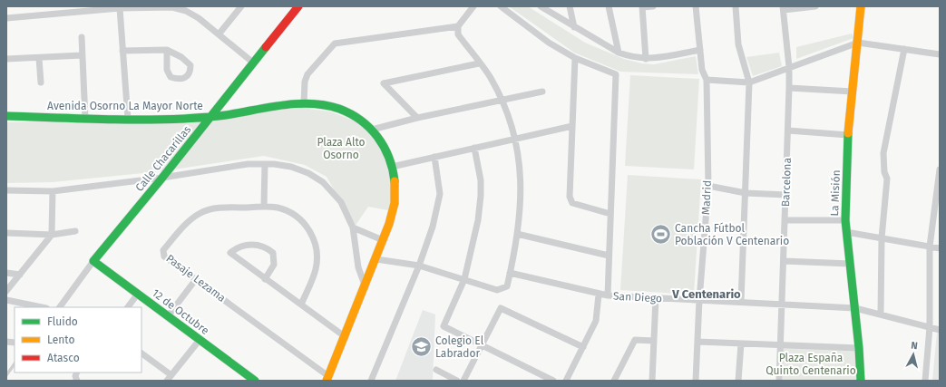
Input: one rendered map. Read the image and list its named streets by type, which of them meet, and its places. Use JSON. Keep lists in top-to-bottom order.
{
  "streets": {
    "street": [
      "Avenida Osorno La Mayor Norte",
      "Calle Chacarillas",
      "Barcelona",
      "La Misión",
      "Madrid",
      "Pasaje Lezama",
      "San Diego",
      "12 de Octubre"
    ]
  },
  "crossings": [
    ["Avenida Osorno La Mayor Norte", "Calle Chacarillas"],
    ["Avenida Osorno La Mayor Norte", "Pasaje Lezama"],
    ["Calle Chacarillas", "12 de Octubre"],
    ["Barcelona", "San Diego"],
    ["La Misión", "San Diego"],
    ["Madrid", "San Diego"]
  ],
  "districts": ["V Centenario"],
  "parks": ["Plaza Alto Osorno", "Plaza España Quinto Centenario"],
  "places": {
    "sports": ["Cancha Fútbol Población V Centenario"],
    "school or university": ["Colegio El Labrador"]
  },
  "legend": ["Fluido", "Lento", "Atasco"],
  "north": "top"
}
